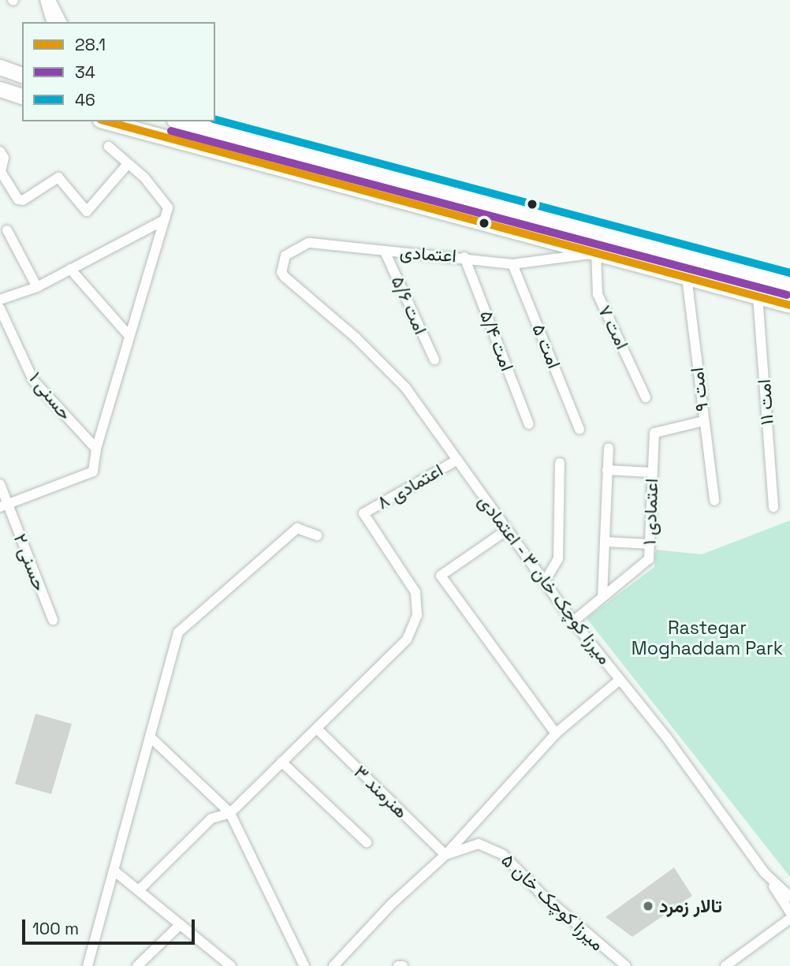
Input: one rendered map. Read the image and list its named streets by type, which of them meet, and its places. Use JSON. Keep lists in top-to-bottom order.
{
  "streets": {
    "street": [
      "اعتمادی",
      "امت ۵/۶",
      "امت ۷",
      "امت ۵/۴",
      "امت ۵",
      "امت ۹",
      "حسنی ۱",
      "امت ۱۱",
      "اعتمادی ۸",
      "اعتمادی ۱",
      "حسنی ۲",
      "میرزا کوچک خان ۳ - اعتمادی",
      "هنرمند ۳",
      "میرزا کوچک خان ۵"
    ]
  },
  "crossings": [
    ["اعتمادی", "امت ۵/۶"],
    ["اعتمادی", "امت ۷"],
    ["اعتمادی", "امت ۵/۴"],
    ["اعتمادی", "امت ۵"],
    ["اعتمادی", "میرزا کوچک خان ۳ - اعتمادی"],
    ["امت ۹", "اعتمادی ۱"],
    ["اعتمادی ۸", "میرزا کوچک خان ۳ - اعتمادی"],
    ["اعتمادی ۸", "هنرمند ۳"],
    ["اعتمادی ۱", "میرزا کوچک خان ۳ - اعتمادی"],
    ["هنرمند ۳", "میرزا کوچک خان ۵"]
  ],
  "parks": ["Rastegar Moghaddam Park"],
  "places": ["تالار زمرد"],
  "lines": ["transit line 46", "transit line 28.1", "transit line 34"],
  "legend": ["28.1", "34", "46"],
  "scale_bar": "100 m"
}
